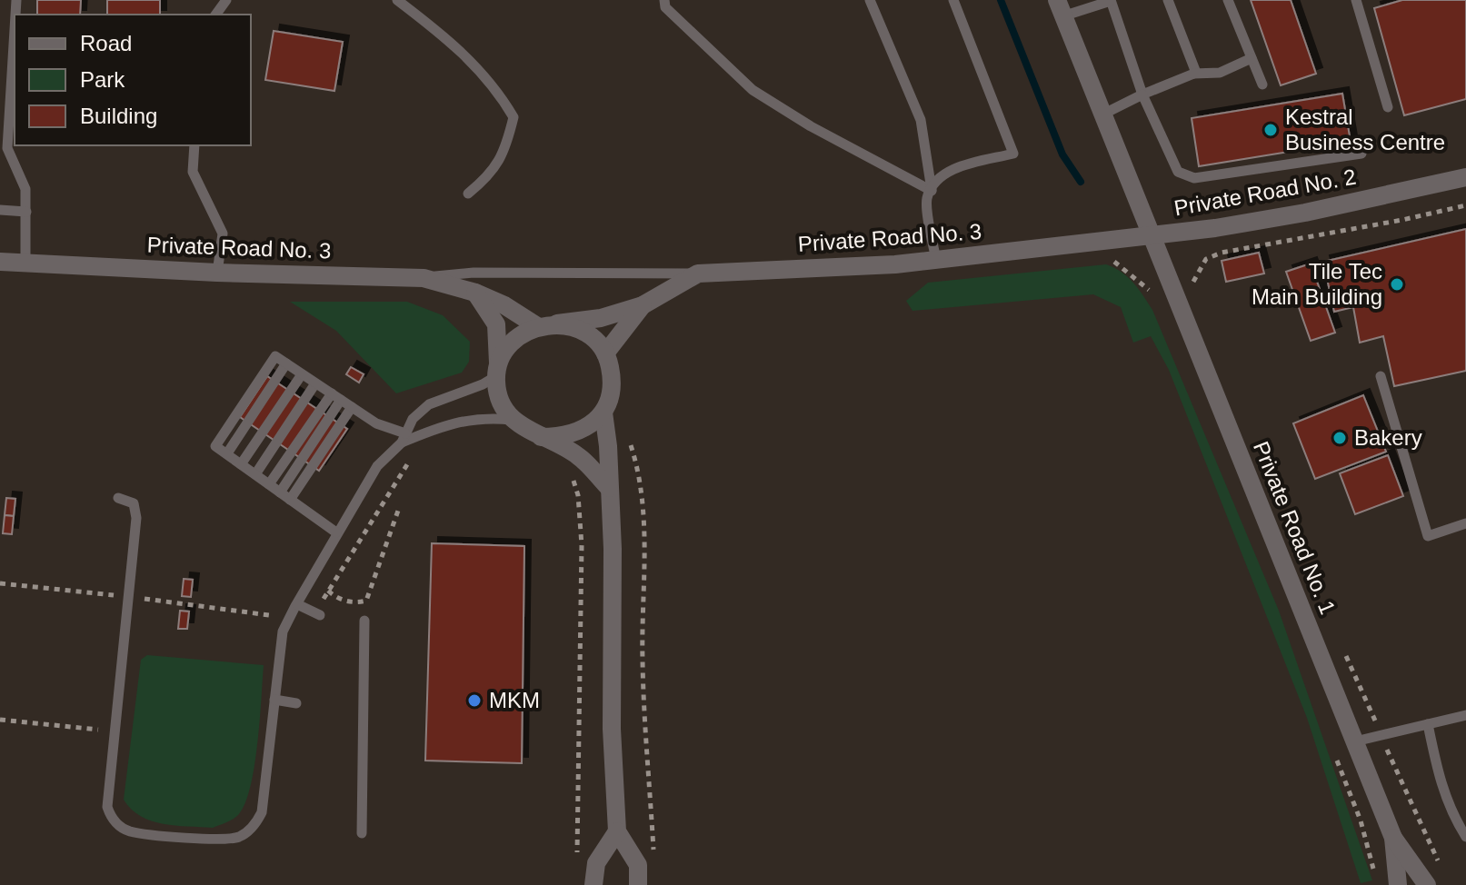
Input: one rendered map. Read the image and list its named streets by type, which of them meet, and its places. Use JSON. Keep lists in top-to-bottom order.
{
  "streets": {
    "street": ["Private Road No. 2", "Private Road No. 3", "Private Road No. 1"]
  },
  "crossings": [
    ["Private Road No. 2", "Private Road No. 3"],
    ["Private Road No. 2", "Private Road No. 1"],
    ["Private Road No. 3", "Private Road No. 1"]
  ],
  "places": [
    "Kestral Business Centre",
    "Tile Tec Main Building",
    "Bakery",
    "MKM"
  ],
  "legend": ["Road", "Park", "Building"]
}
